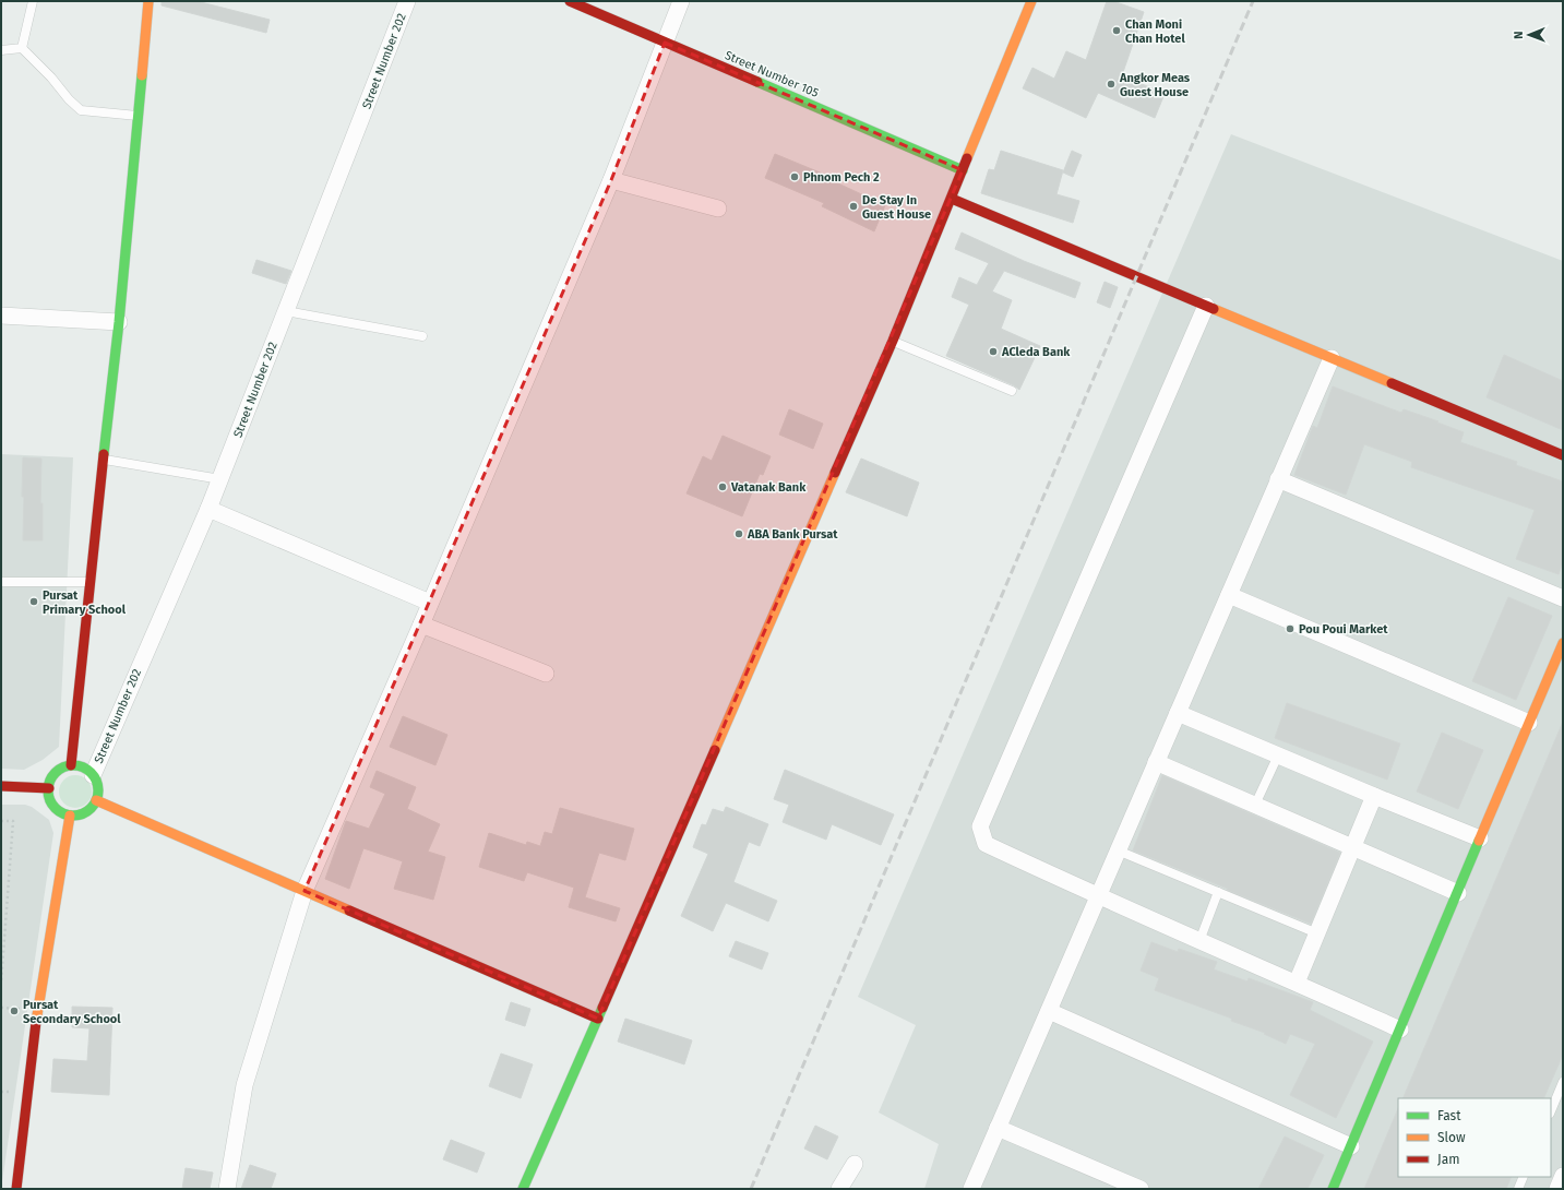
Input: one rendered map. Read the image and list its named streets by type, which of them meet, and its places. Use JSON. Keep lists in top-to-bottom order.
{
  "streets": {
    "street": ["Street Number 202", "Street Number 105"]
  },
  "places": [
    "Chan Moni Chan Hotel",
    "Angkor Meas Guest House",
    "Phnom Pech 2",
    "De Stay In Guest House",
    "ACleda Bank",
    "Vatanak Bank",
    "ABA Bank Pursat",
    "Pursat Primary School",
    "Pou Poui Market",
    "Pursat Secondary School"
  ],
  "legend": ["Fast", "Slow", "Jam"],
  "north": "left"
}
